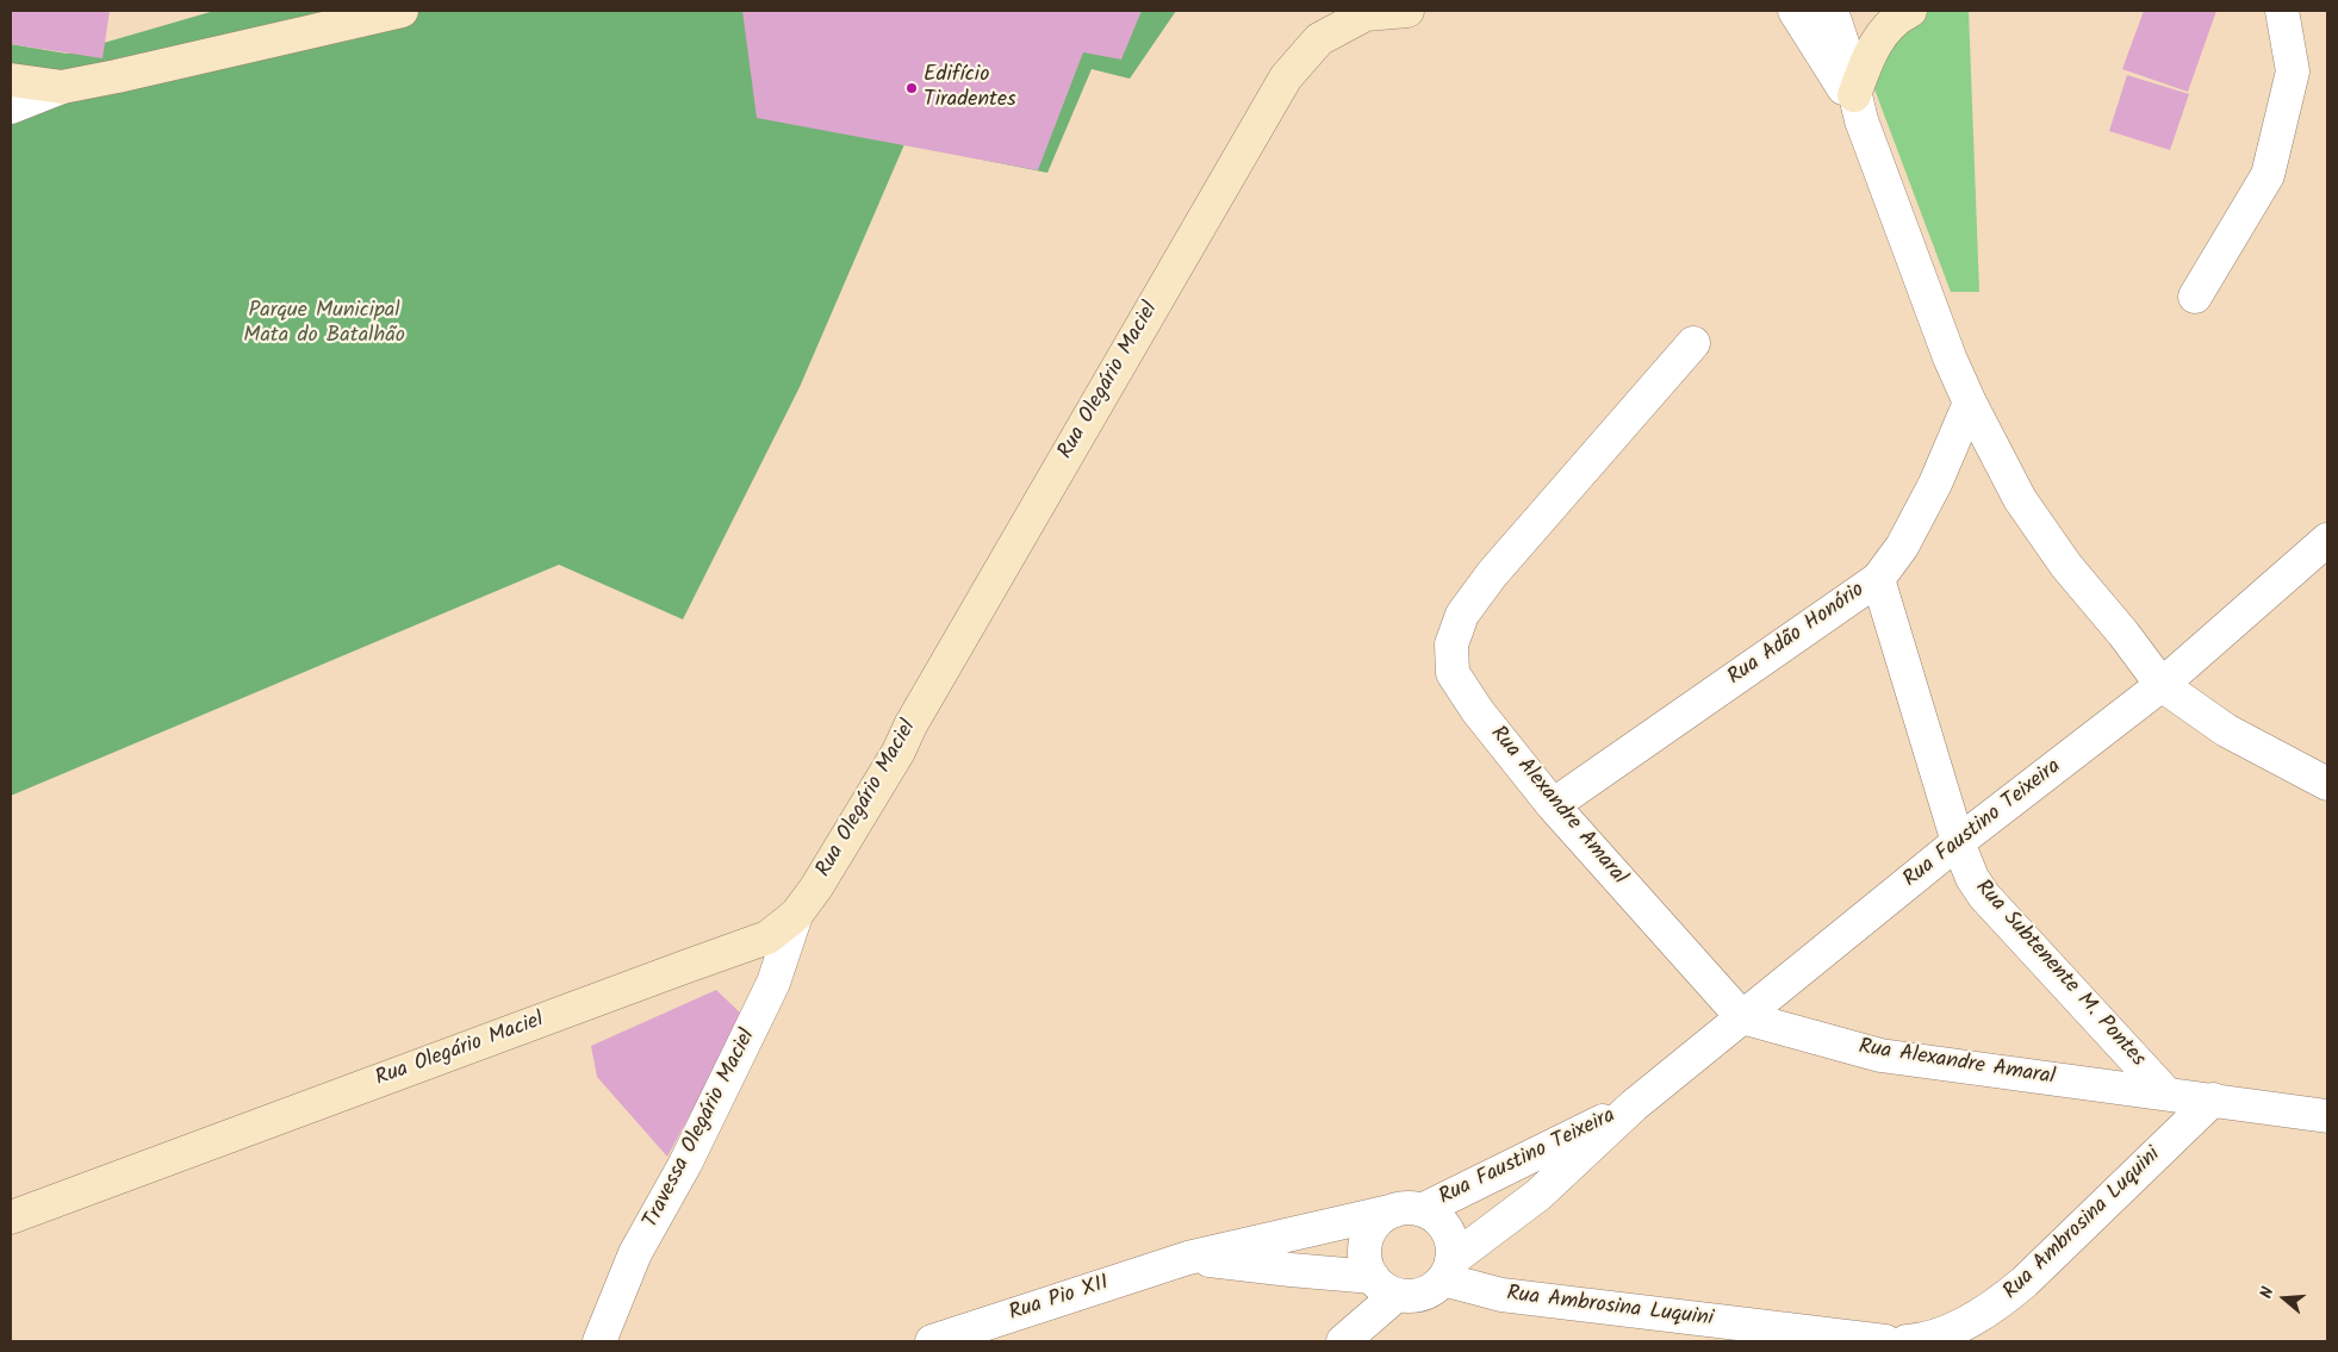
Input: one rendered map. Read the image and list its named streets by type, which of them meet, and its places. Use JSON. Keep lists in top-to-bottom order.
{
  "streets": {
    "street": [
      "Rua Olegário Maciel",
      "Rua Adão Honório",
      "Rua Alexandre Amaral",
      "Rua Faustino Teixeira",
      "Rua Subtenente M. Pontes",
      "Travessa Olegário Maciel",
      "Rua Ambrosina Luquini",
      "Rua Pio XII"
    ]
  },
  "crossings": [
    ["Rua Olegário Maciel", "Travessa Olegário Maciel"],
    ["Rua Adão Honório", "Rua Alexandre Amaral"],
    ["Rua Adão Honório", "Rua Subtenente M. Pontes"],
    ["Rua Alexandre Amaral", "Rua Faustino Teixeira"],
    ["Rua Alexandre Amaral", "Rua Subtenente M. Pontes"],
    ["Rua Alexandre Amaral", "Rua Ambrosina Luquini"],
    ["Rua Faustino Teixeira", "Rua Subtenente M. Pontes"],
    ["Rua Faustino Teixeira", "Rua Ambrosina Luquini"],
    ["Rua Faustino Teixeira", "Rua Pio XII"],
    ["Rua Ambrosina Luquini", "Rua Pio XII"]
  ],
  "parks": ["Parque Municipal Mata do Batalhão"],
  "places": ["Edifício Tiradentes"],
  "north": "left"
}
